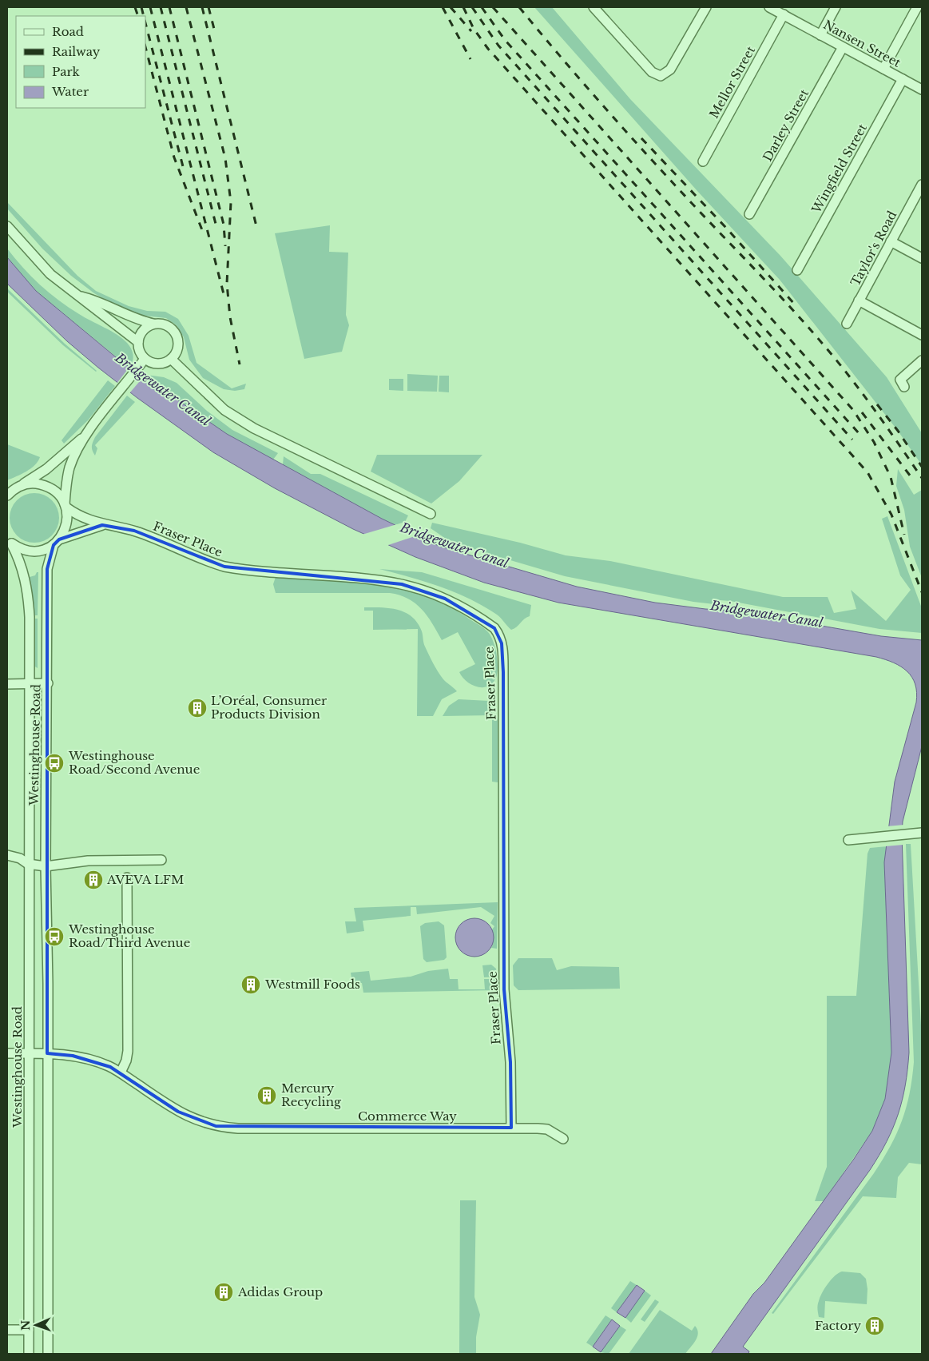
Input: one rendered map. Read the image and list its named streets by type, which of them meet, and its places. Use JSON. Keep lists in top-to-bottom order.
{
  "streets": {
    "street": [
      "Nansen Street",
      "Mellor Street",
      "Darley Street",
      "Wingfield Street",
      "Taylor's Road",
      "Fraser Place",
      "Westinghouse Road",
      "Commerce Way"
    ]
  },
  "crossings": [
    ["Nansen Street", "Mellor Street"],
    ["Nansen Street", "Darley Street"],
    ["Nansen Street", "Wingfield Street"],
    ["Fraser Place", "Westinghouse Road"],
    ["Fraser Place", "Commerce Way"],
    ["Westinghouse Road", "Commerce Way"]
  ],
  "water": ["Bridgewater Canal"],
  "places": {
    "building": [
      "L’Oréal, Consumer Products Division",
      "AVEVA LFM",
      "Westmill Foods",
      "Mercury Recycling",
      "Adidas Group",
      "Factory"
    ],
    "bus stop": ["Westinghouse Road/Second Avenue", "Westinghouse Road/Third Avenue"]
  },
  "legend": [
    "Road",
    "Railway",
    "Park",
    "Water"
  ],
  "north": "left"
}
